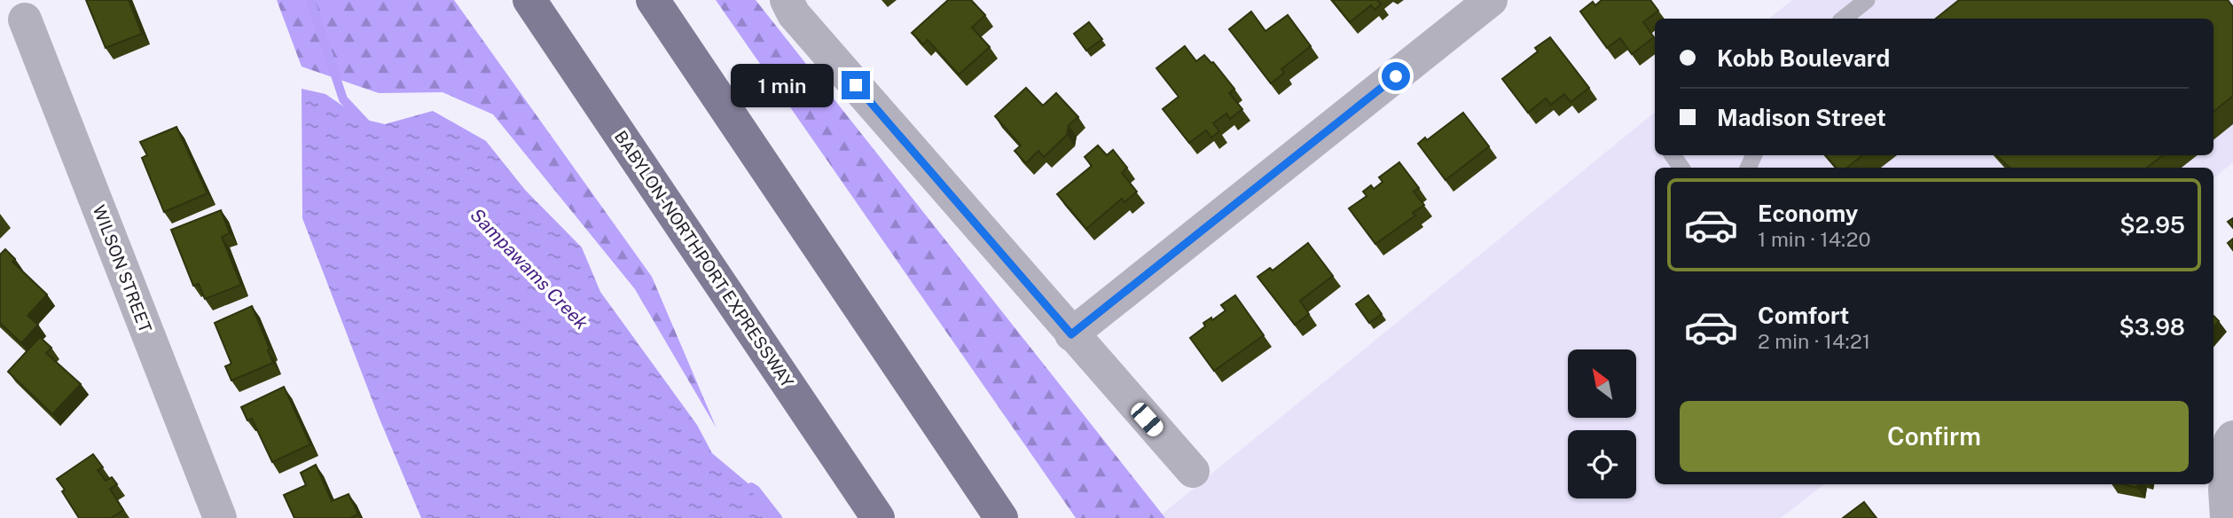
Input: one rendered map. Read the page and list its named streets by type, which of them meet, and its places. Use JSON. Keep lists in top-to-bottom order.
{
  "streets": {
    "main road": ["BABYLON-NORTHPORT EXPRESSWAY"],
    "street": ["WILSON STREET"]
  },
  "water": ["Sampawams Creek"],
  "north": "top left",
  "page": {
    "banner": ["Kobb Boulevard", "Madison Street"],
    "bubble": "1 min",
    "list": [
      {
        "name": "Economy",
        "note": "1 min · 14:20",
        "value": "$2.95"
      },
      {
        "name": "Comfort",
        "note": "2 min · 14:21",
        "value": "$3.98"
      }
    ],
    "buttons": "Confirm"
  }
}
